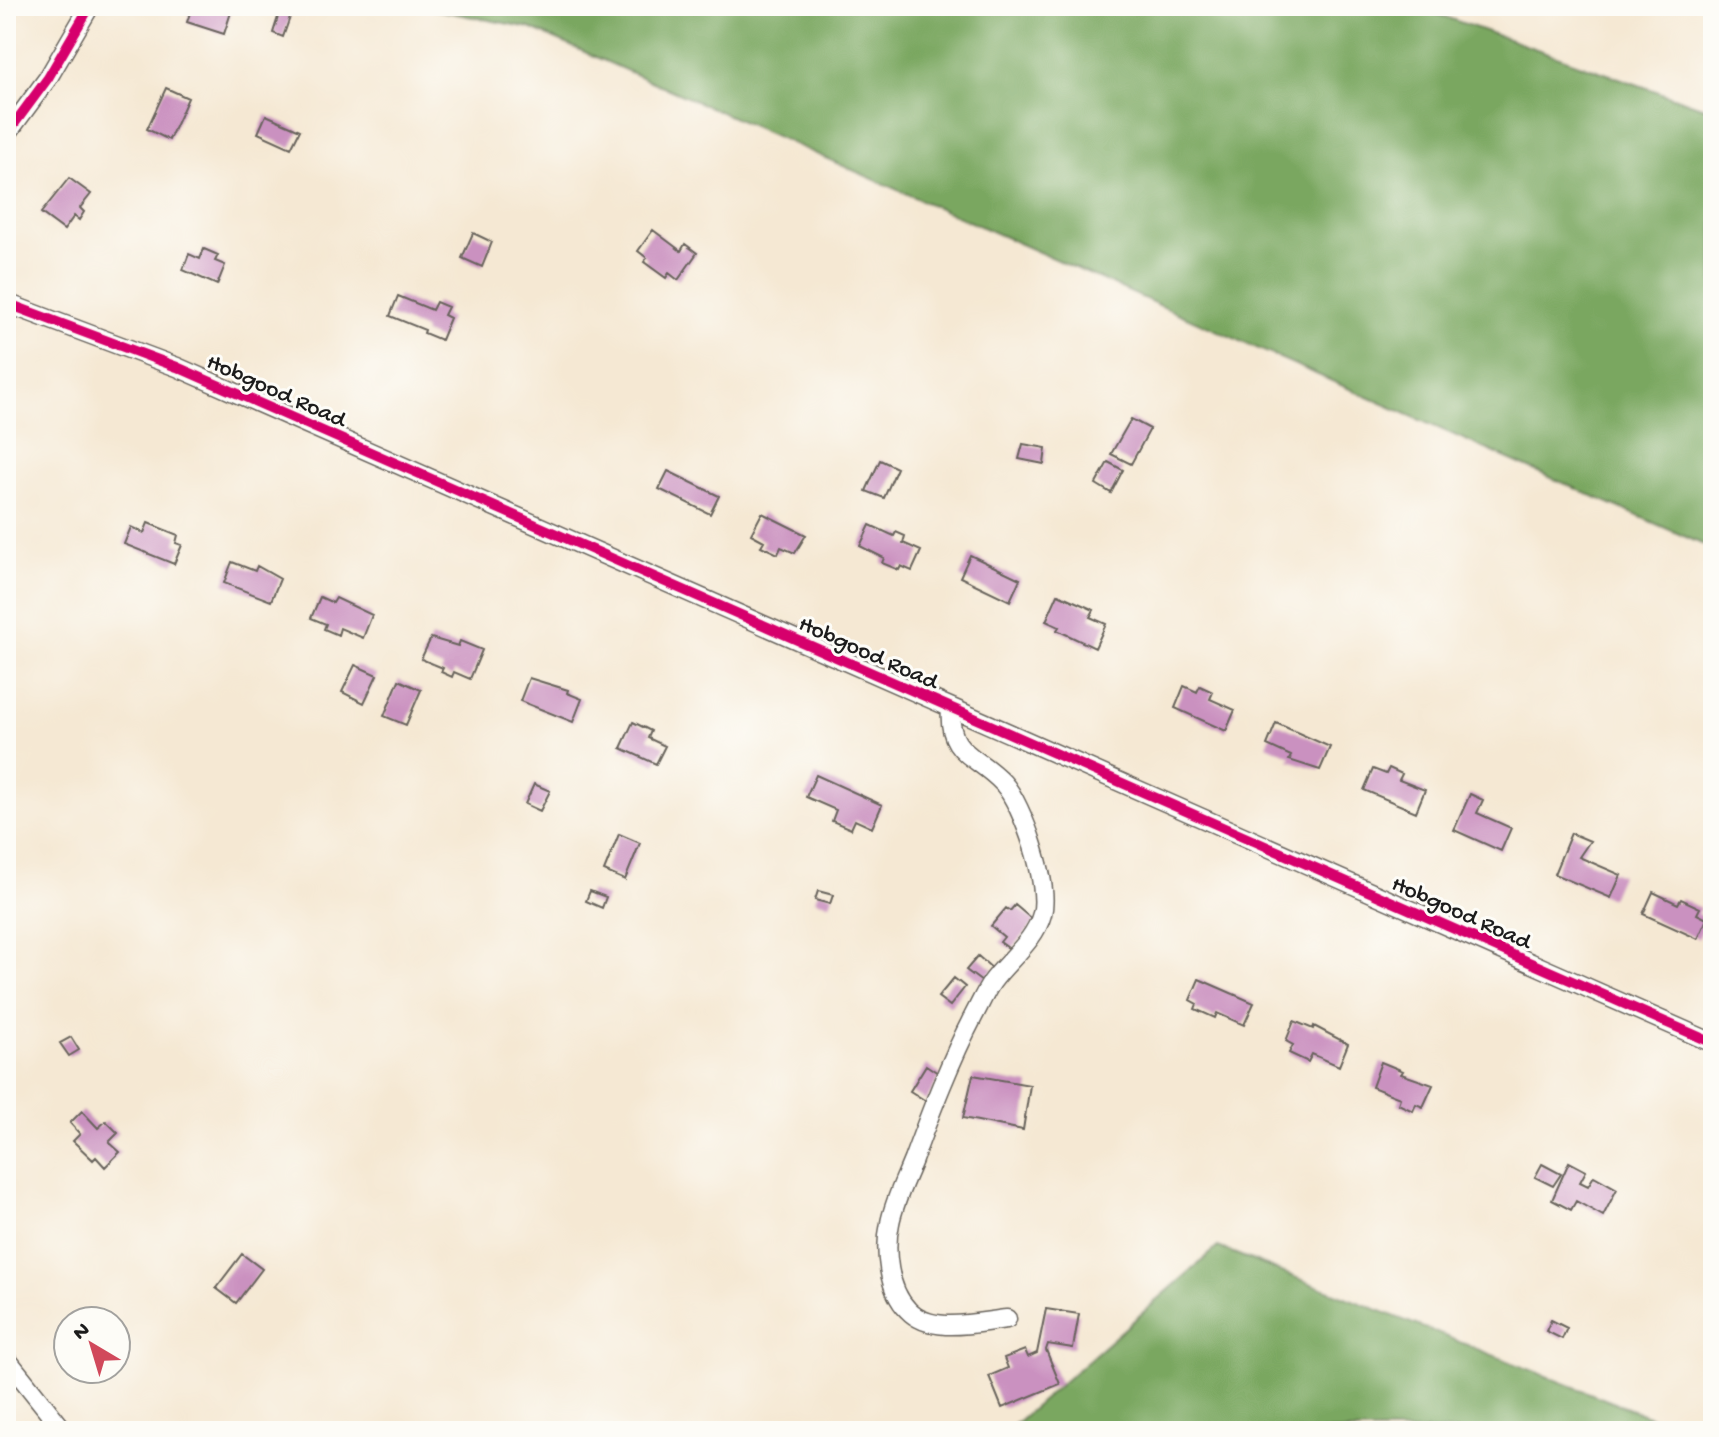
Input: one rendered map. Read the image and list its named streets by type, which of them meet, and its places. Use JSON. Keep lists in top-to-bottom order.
{
  "streets": {
    "street": ["Hobgood Road"]
  },
  "north": "top left"
}
